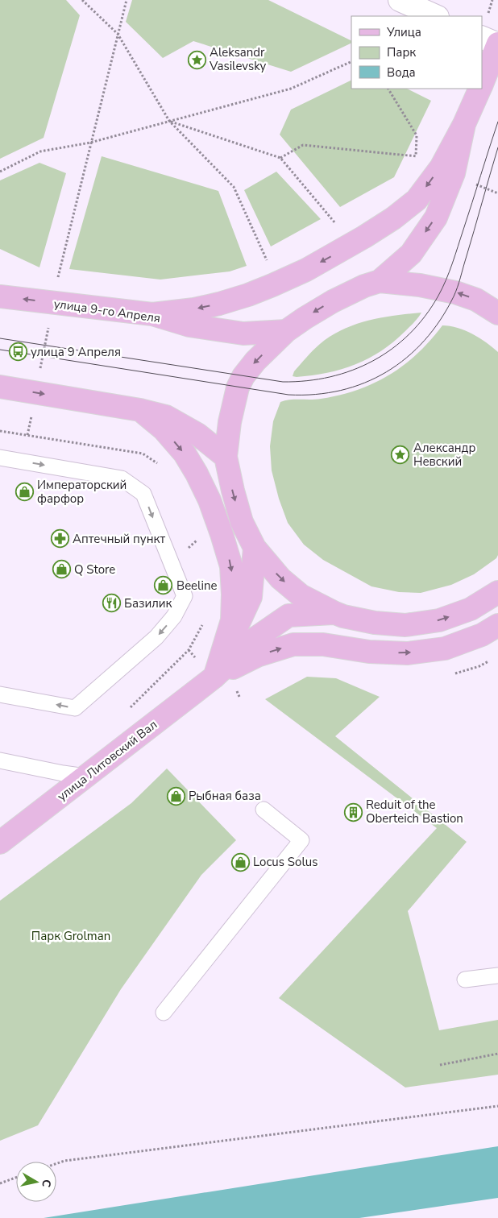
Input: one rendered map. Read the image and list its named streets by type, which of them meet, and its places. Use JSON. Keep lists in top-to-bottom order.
{
  "streets": {
    "main road": ["улица 9-го Апреля", "улица Литовский Вал"]
  },
  "parks": ["Парк Grolman"],
  "places": {
    "place": ["Aleksandr Vasilevsky", "Александр Невский"],
    "bus stop": ["улица 9 Апреля"],
    "shop": [
      "Императорский фарфор",
      "Q Store",
      "Beeline",
      "Рыбная база",
      "Locus Solus"
    ],
    "pharmacy": ["Аптечный пункт"],
    "restaurant": ["Базилик"],
    "building": ["Reduit of the Oberteich Bastion"]
  },
  "legend": ["Улица", "Парк", "Вода"],
  "north": "right"
}
